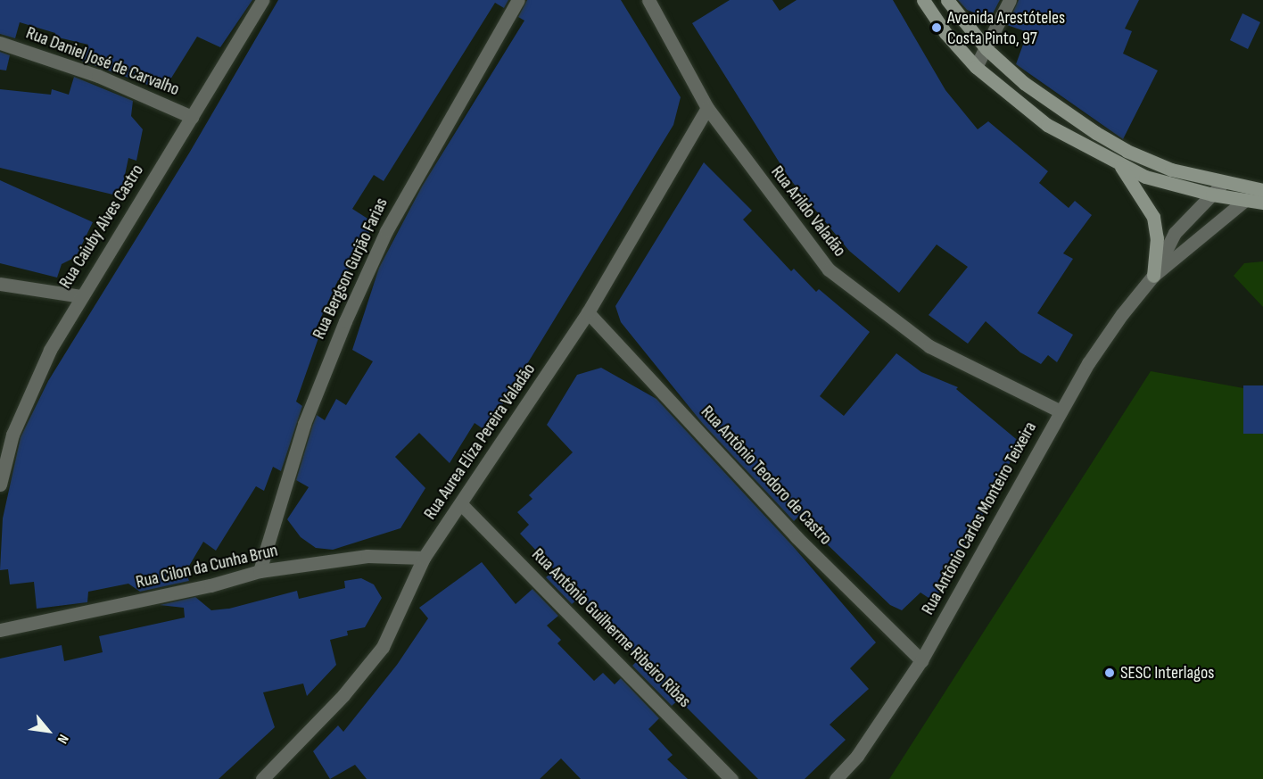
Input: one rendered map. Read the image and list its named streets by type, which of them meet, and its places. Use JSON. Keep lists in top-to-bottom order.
{
  "streets": {
    "street": [
      "Rua Daniel José de Carvalho",
      "Rua Arildo Valadão",
      "Rua Caiuby Alves Castro",
      "Rua Bergson Gurjão Farias",
      "Rua Aurea Eliza Pereira Valadão",
      "Rua Antônio Teodoro de Castro",
      "Rua Antônio Carlos Monteiro Teixeira",
      "Rua Cilon da Cunha Brun",
      "Rua Antônio Guilherme Ribeiro Ribas"
    ]
  },
  "crossings": [
    ["Rua Daniel José de Carvalho", "Rua Caiuby Alves Castro"],
    ["Rua Arildo Valadão", "Rua Aurea Eliza Pereira Valadão"],
    ["Rua Arildo Valadão", "Rua Antônio Carlos Monteiro Teixeira"],
    ["Rua Bergson Gurjão Farias", "Rua Cilon da Cunha Brun"],
    ["Rua Aurea Eliza Pereira Valadão", "Rua Antônio Teodoro de Castro"],
    ["Rua Aurea Eliza Pereira Valadão", "Rua Cilon da Cunha Brun"],
    ["Rua Aurea Eliza Pereira Valadão", "Rua Antônio Guilherme Ribeiro Ribas"],
    ["Rua Antônio Teodoro de Castro", "Rua Antônio Carlos Monteiro Teixeira"]
  ],
  "places": ["Avenida Arestóteles Costa Pinto, 97", "SESC Interlagos"],
  "north": "bottom right"
}
